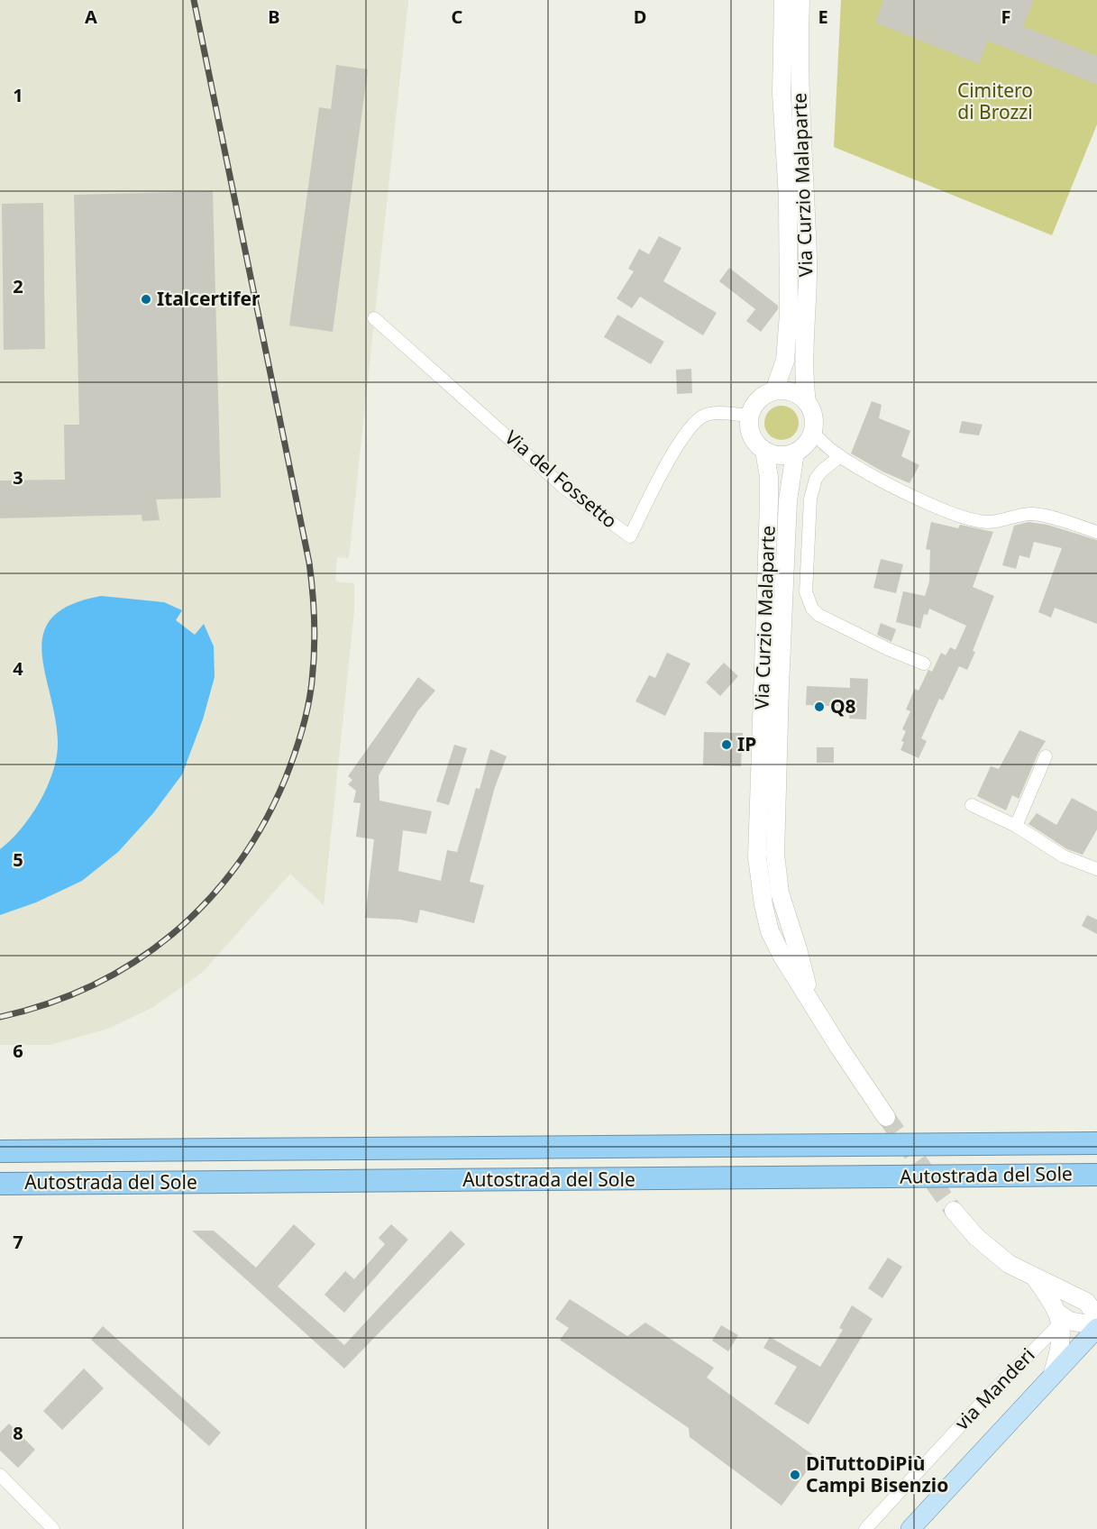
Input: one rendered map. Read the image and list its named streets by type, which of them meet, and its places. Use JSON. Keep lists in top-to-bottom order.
{
  "streets": {
    "highway": ["Autostrada del Sole"],
    "street": ["Via Curzio Malaparte", "Via del Fossetto", "via Manderi"]
  },
  "crossings": [
    ["Via Curzio Malaparte", "Via del Fossetto"]
  ],
  "parks": ["Cimitero di Brozzi"],
  "places": [
    "Italcertifer",
    "Q8",
    "IP",
    "DiTuttoDiPiù Campi Bisenzio"
  ],
  "grid": {
    "columns": [
      "A",
      "B",
      "C",
      "D",
      "E",
      "F"
    ],
    "rows": [
      "1",
      "2",
      "3",
      "4",
      "5",
      "6",
      "7",
      "8"
    ]
  }
}
